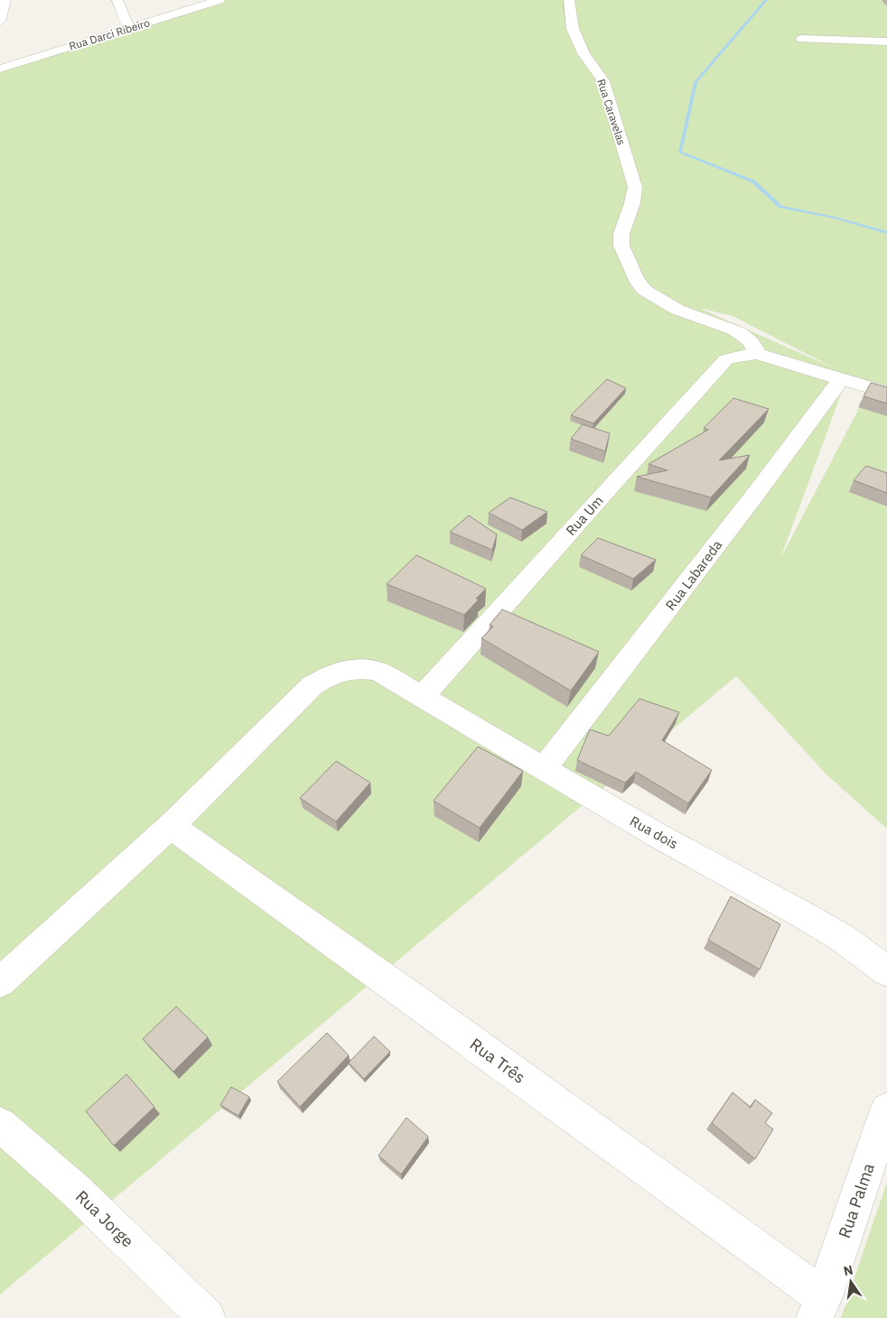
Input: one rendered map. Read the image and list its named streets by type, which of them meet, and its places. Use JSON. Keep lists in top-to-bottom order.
{
  "streets": {
    "street": [
      "Rua Darci Ribeiro",
      "Rua Caravelas",
      "Rua Um",
      "Rua Labareda",
      "Rua dois",
      "Rua Três",
      "Rua Palma",
      "Rua Jorge"
    ]
  },
  "crossings": [
    ["Rua Caravelas", "Rua Um"],
    ["Rua Um", "Rua dois"],
    ["Rua Labareda", "Rua dois"],
    ["Rua dois", "Rua Três"],
    ["Rua Três", "Rua Palma"]
  ],
  "north": "top"
}
